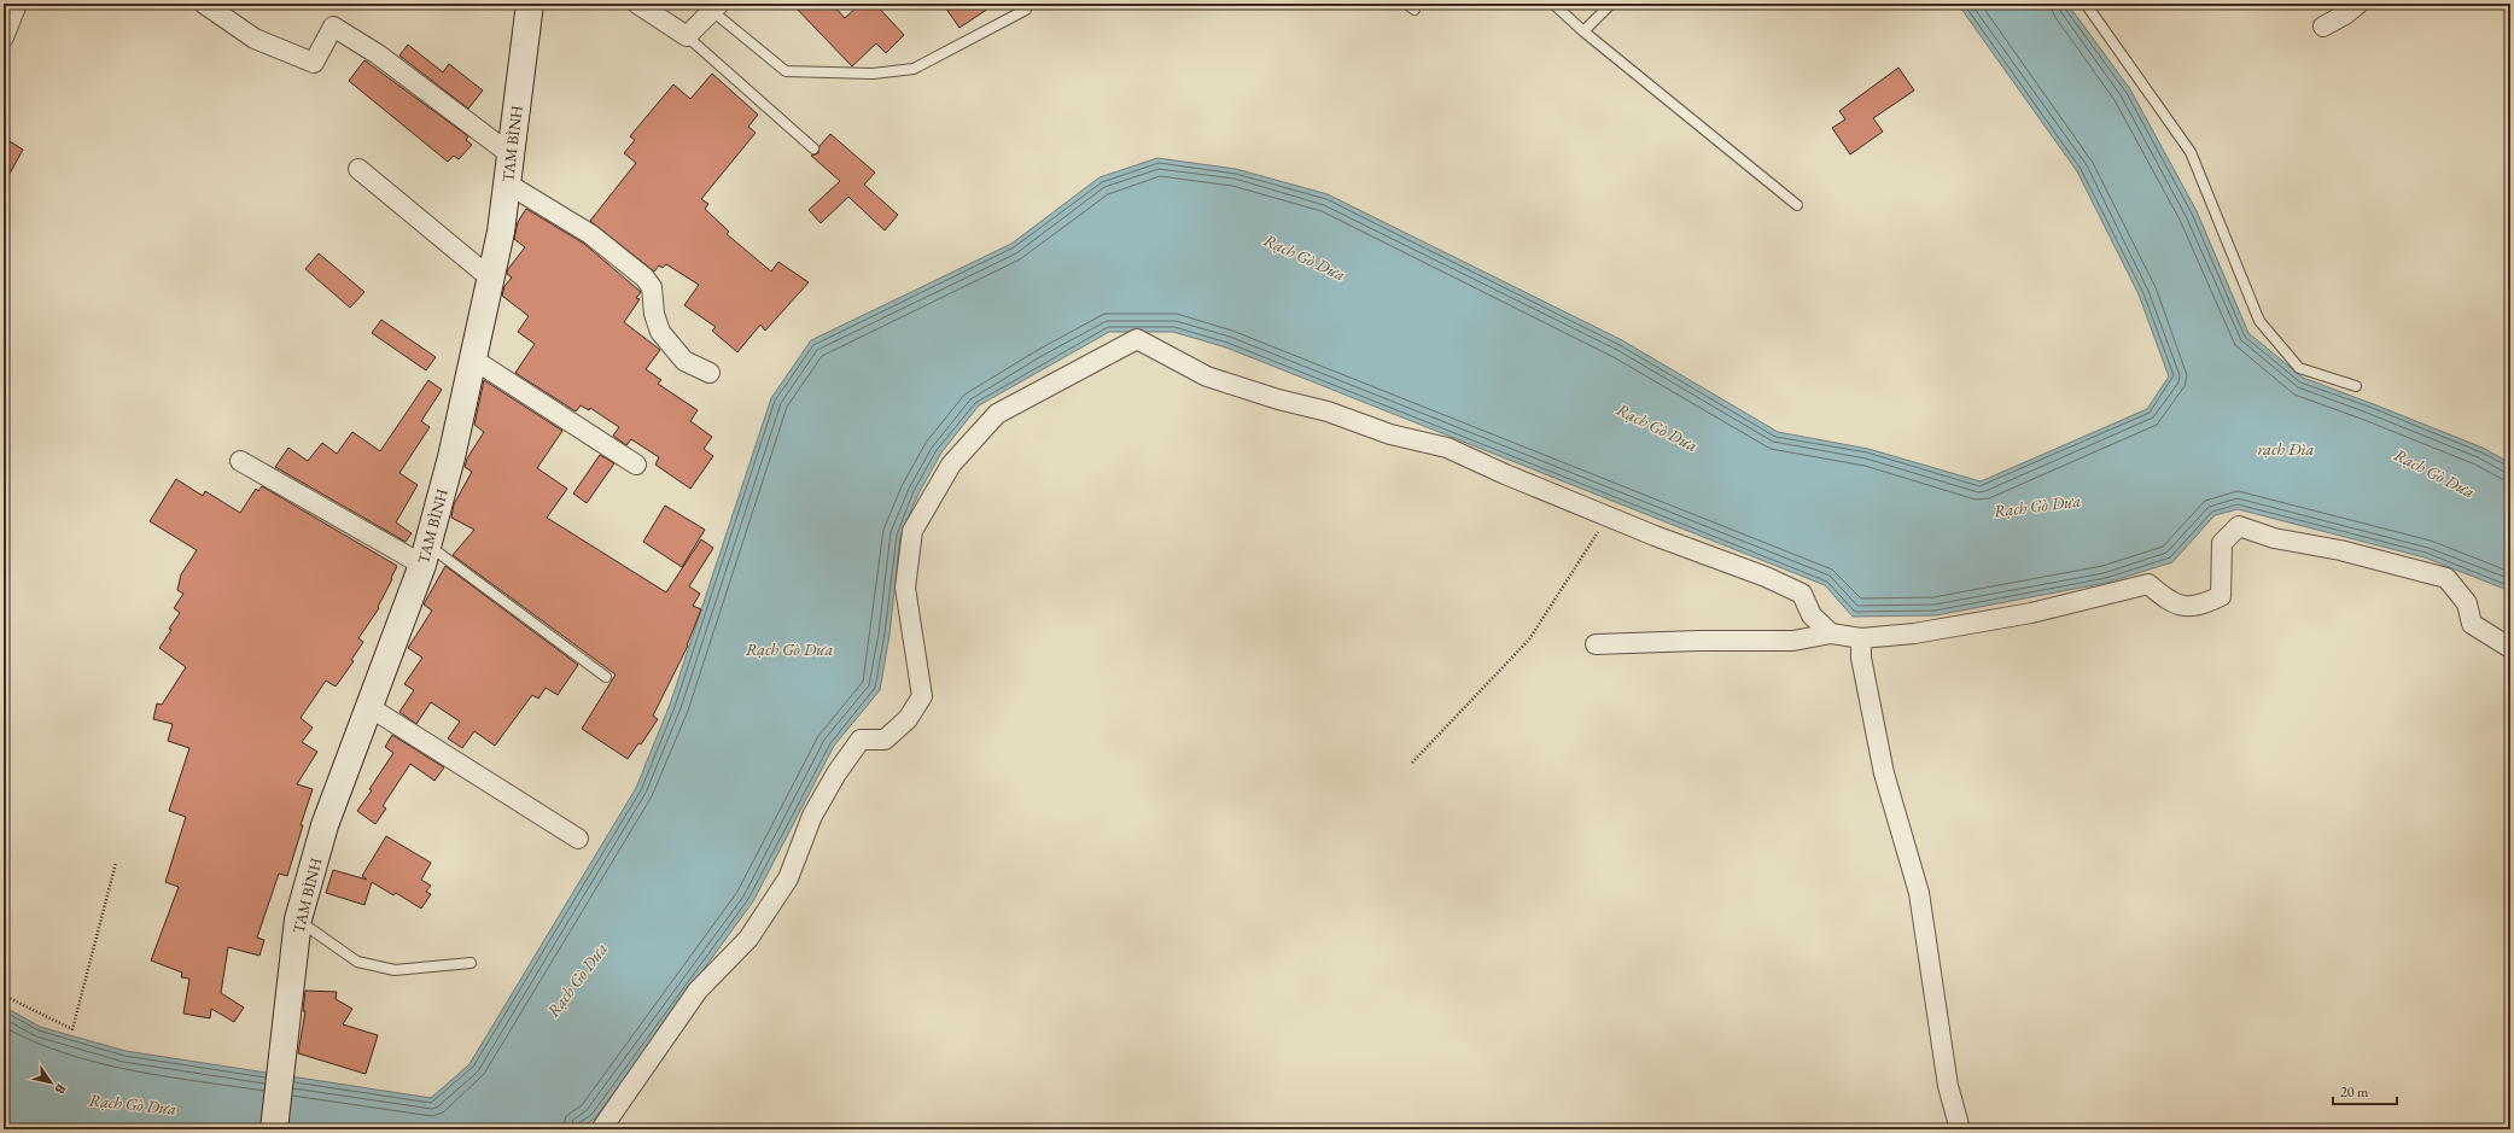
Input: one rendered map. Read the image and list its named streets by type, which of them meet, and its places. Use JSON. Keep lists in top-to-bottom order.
{
  "streets": {
    "main road": ["TAM BÌNH"]
  },
  "water": ["Rạch Gò Dưa", "rạch Đìa"],
  "scale_bar": "20 m",
  "north": "bottom right"
}
